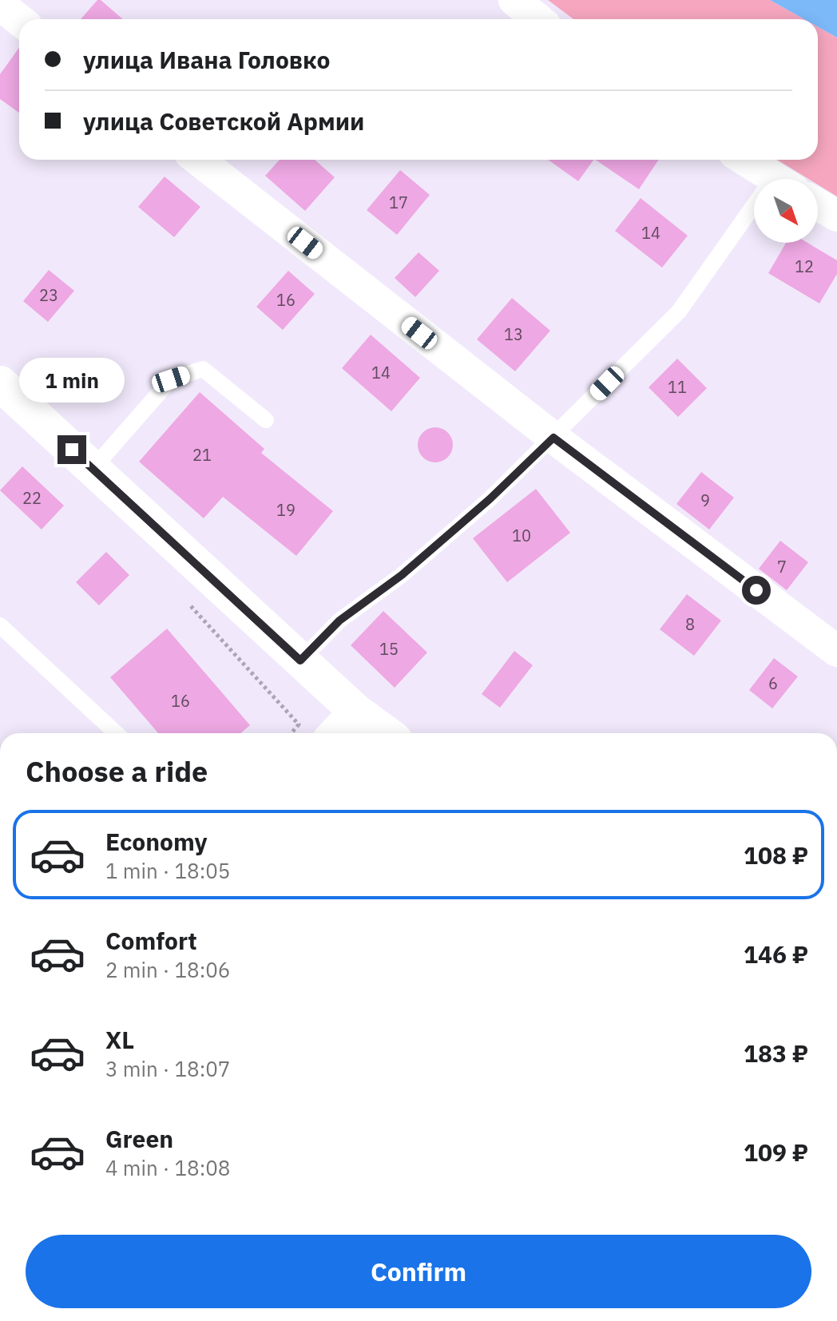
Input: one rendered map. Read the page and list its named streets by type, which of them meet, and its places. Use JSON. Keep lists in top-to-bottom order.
{
  "house_numbers": [
    "17",
    "14",
    "12",
    "23",
    "16",
    "13",
    "14",
    "11",
    "21",
    "22",
    "9",
    "19",
    "10",
    "7",
    "8",
    "15",
    "6",
    "16"
  ],
  "north": "bottom right",
  "page": {
    "banner": ["улица Ивана Головко", "улица Советской Армии"],
    "bubble": "1 min",
    "heading": "Choose a ride",
    "list": [
      {
        "name": "Economy",
        "note": "1 min · 18:05",
        "value": "108 ₽"
      },
      {
        "name": "Comfort",
        "note": "2 min · 18:06",
        "value": "146 ₽"
      },
      {
        "name": "XL",
        "note": "3 min · 18:07",
        "value": "183 ₽"
      },
      {
        "name": "Green",
        "note": "4 min · 18:08",
        "value": "109 ₽"
      }
    ],
    "buttons": "Confirm"
  }
}
